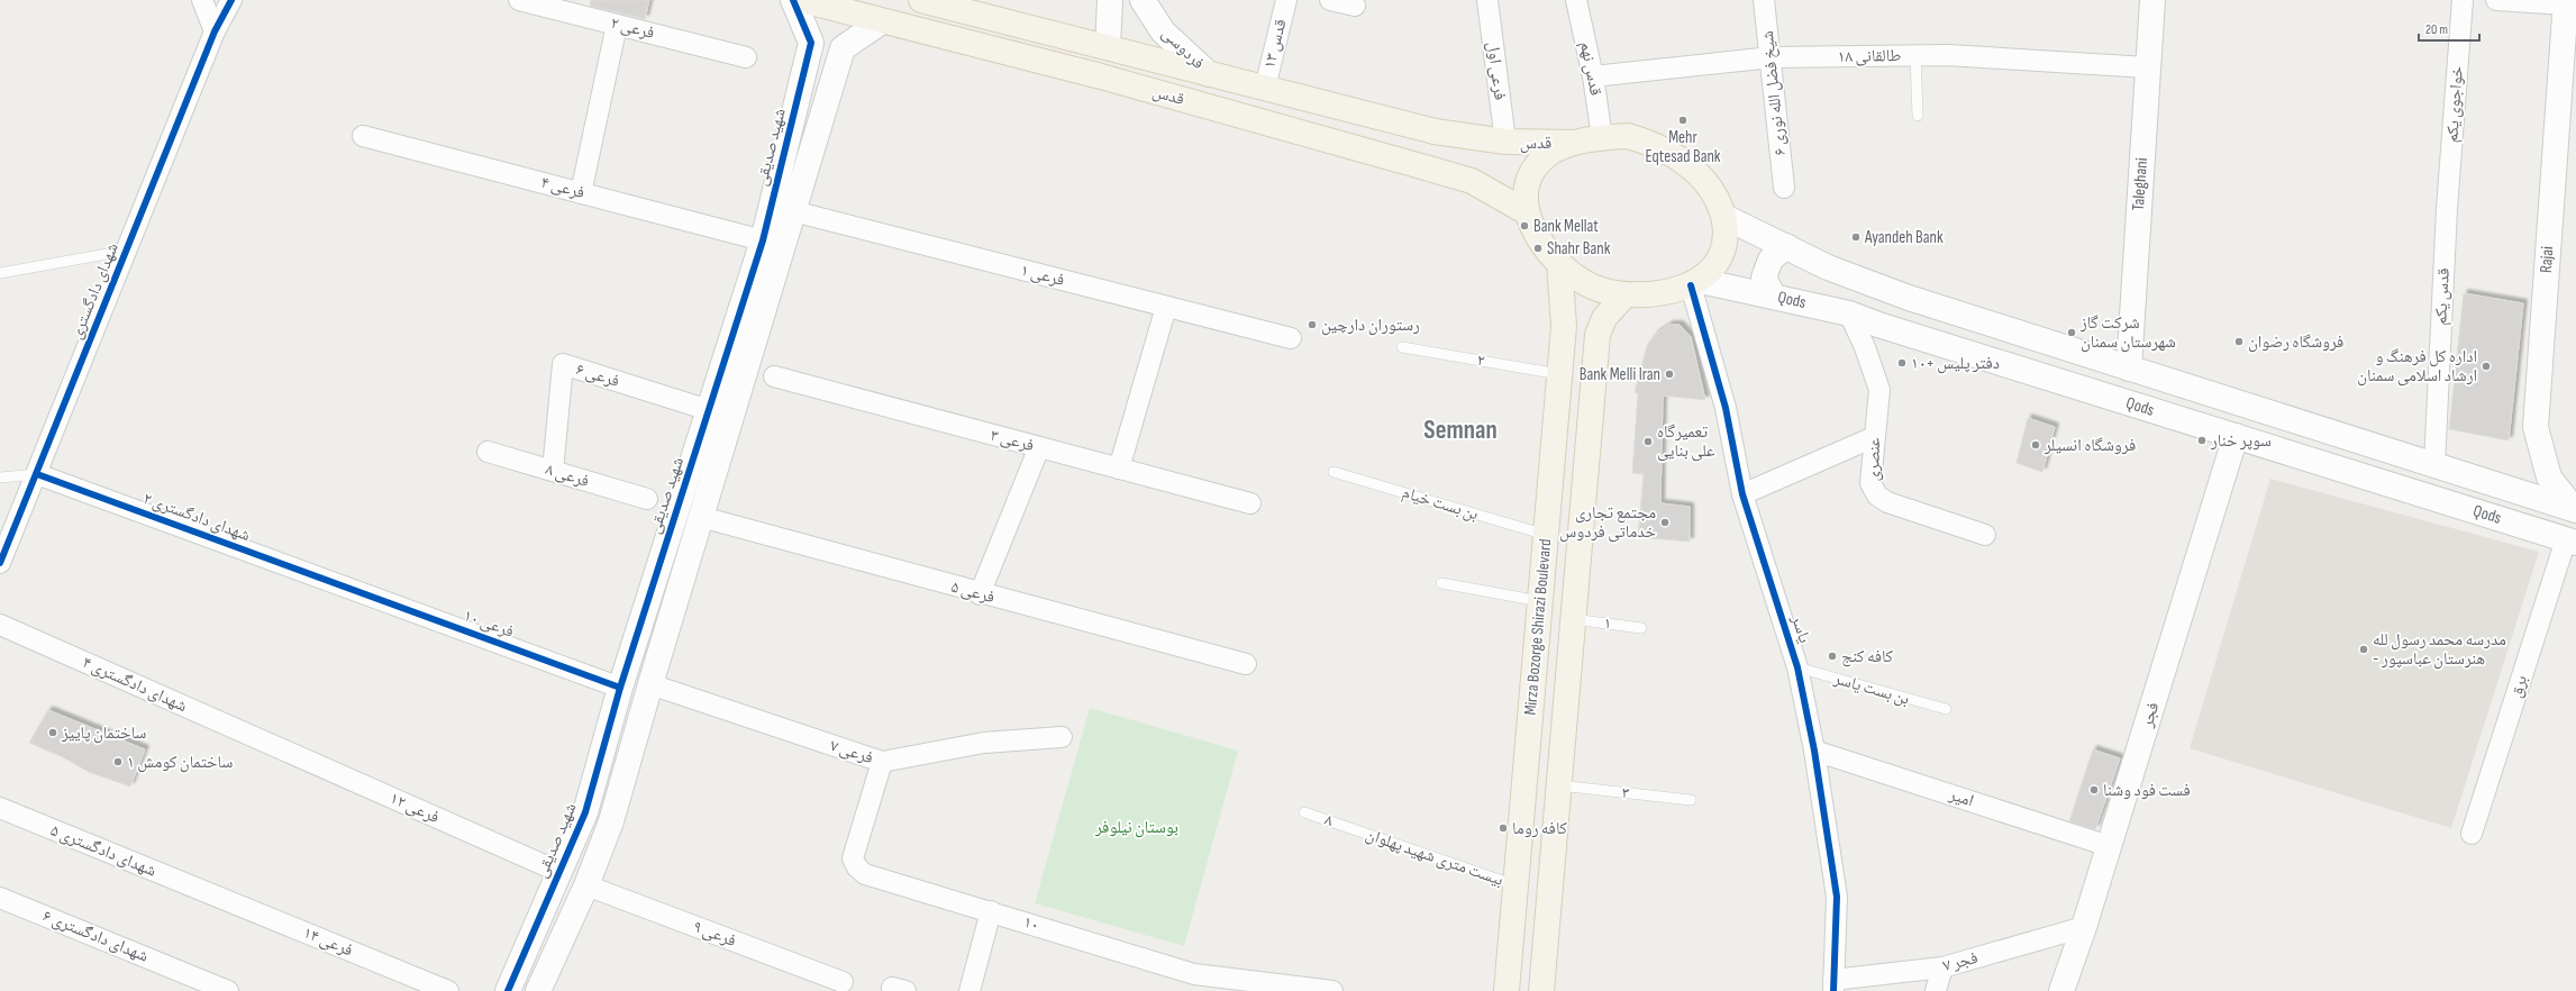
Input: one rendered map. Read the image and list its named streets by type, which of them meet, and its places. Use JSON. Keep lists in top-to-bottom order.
{
  "streets": {
    "main road": ["قدس", "Mirza Bozorge Shirazi Boulevard"],
    "street": [
      "فرعی ۲",
      "قدس ۱۳",
      "فردوسی",
      "طالقانی ۱۸",
      "قدس نهم",
      "فرعی اول",
      "شیخ فضل الله نوری ۶",
      "خواجوی یکم",
      "شهید صدیقی",
      "Taleghani",
      "فرعی ۴",
      "Rajai",
      "فرعی ۱",
      "شهدای دادگستری",
      "قدس یکم",
      "Qods",
      "فرعی ۶",
      "فرعی ۳",
      "عنصری",
      "فرعی ۸",
      "شهدای دادگستری ۲",
      "فرعی ۵",
      "فرعی ۱۰",
      "یاسر",
      "شهدای دادگستری ۴",
      "برق",
      "فجر",
      "فرعی ۷",
      "امیر",
      "فرعی ۱۲",
      "شهدای دادگستری ۵",
      "۱۰",
      "فرعی ۹",
      "شهدای دادگستری ۶",
      "فرعی ۱۴",
      "فجر ۷"
    ],
    "lane": [
      "۲",
      "بن بست خیام",
      "۱",
      "بن بست یاسر",
      "۳",
      "۸",
      "بیست متری شهید پهلوان"
    ]
  },
  "crossings": [
    ["قدس ۱۳", "قدس"],
    ["فردوسی", "قدس"],
    ["طالقانی ۱۸", "قدس نهم"],
    ["طالقانی ۱۸", "شیخ فضل الله نوری ۶"],
    ["طالقانی ۱۸", "Taleghani"],
    ["فرعی اول", "قدس"],
    ["خواجوی یکم", "قدس یکم"],
    ["شهید صدیقی", "فرعی ۴"],
    ["شهید صدیقی", "فرعی ۶"],
    ["شهید صدیقی", "فرعی ۱۰"],
    ["شهید صدیقی", "فرعی ۱۲"],
    ["Taleghani", "Qods"],
    ["Rajai", "Qods"],
    ["شهدای دادگستری", "شهدای دادگستری ۲"],
    ["قدس یکم", "Qods"],
    ["Qods", "عنصری"],
    ["Qods", "یاسر"],
    ["Qods", "برق"],
    ["Qods", "فجر"],
    ["۲", "Mirza Bozorge Shirazi Boulevard"],
    ["فرعی ۶", "فرعی ۸"],
    ["بن بست خیام", "Mirza Bozorge Shirazi Boulevard"],
    ["شهدای دادگستری ۲", "فرعی ۱۰"],
    ["۱", "Mirza Bozorge Shirazi Boulevard"],
    ["Mirza Bozorge Shirazi Boulevard", "۳"],
    ["Mirza Bozorge Shirazi Boulevard", "بیست متری شهید پهلوان"],
    ["یاسر", "بن بست یاسر"],
    ["یاسر", "امیر"],
    ["یاسر", "فجر ۷"],
    ["شهدای دادگستری ۴", "فرعی ۱۲"],
    ["فجر", "امیر"],
    ["فجر", "فجر ۷"],
    ["فرعی ۷", "۱۰"],
    ["۸", "بیست متری شهید پهلوان"],
    ["شهدای دادگستری ۵", "فرعی ۱۴"]
  ],
  "districts": ["Semnan"],
  "parks": ["بوستان نیلوفر"],
  "places": [
    "Mehr Eqtesad Bank",
    "Bank Mellat",
    "Ayandeh Bank",
    "Shahr Bank",
    "رستوران دارچین",
    "شرکت گاز شهرستان سمنان",
    "فروشگاه رضوان",
    "دفتر پلیس +۱۰",
    "اداره کل فرهنگ و ارشاد اسلامی سمنان",
    "Bank Melli Iran",
    "سوپر خنار",
    "تعمیرگاه علی بنایی",
    "فروشگاه انسیلر",
    "مجتمع تجاری خدماتی فردوس",
    "مدرسه محمد رسول لله - هنرستان عباسپور",
    "کافه کنج",
    "ساختمان پاییز",
    "ساختمان کومش ۱",
    "فست فود وشنا",
    "کافه روما"
  ],
  "scale_bar": "20 m"
}
